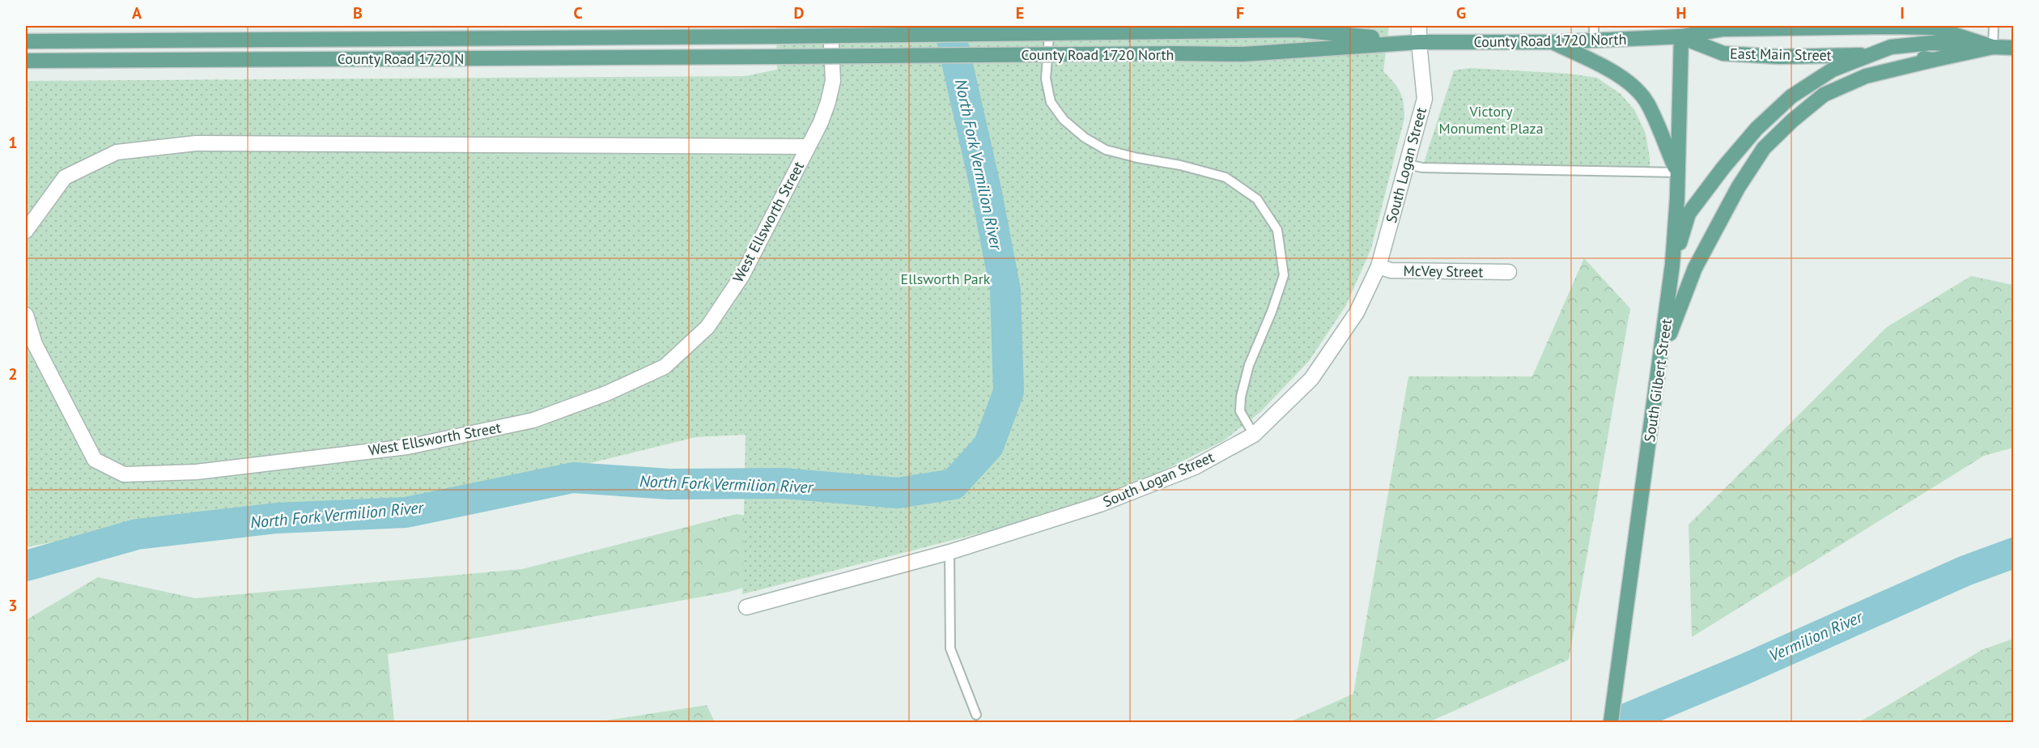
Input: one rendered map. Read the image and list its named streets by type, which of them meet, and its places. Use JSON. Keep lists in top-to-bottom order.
{
  "streets": {
    "main road": [
      "County Road 1720 North",
      "East Main Street",
      "County Road 1720 N",
      "South Gilbert Street"
    ],
    "street": ["South Logan Street", "West Ellsworth Street", "McVey Street"]
  },
  "crossings": [
    ["County Road 1720 North", "East Main Street"],
    ["County Road 1720 North", "County Road 1720 N"],
    ["County Road 1720 North", "South Logan Street"],
    ["County Road 1720 North", "South Gilbert Street"],
    ["East Main Street", "South Gilbert Street"],
    ["South Logan Street", "McVey Street"]
  ],
  "water": ["North Fork Vermilion River", "Vermilion River"],
  "parks": ["Victory Monument Plaza", "Ellsworth Park"],
  "grid": {
    "columns": [
      "A",
      "B",
      "C",
      "D",
      "E",
      "F",
      "G",
      "H",
      "I"
    ],
    "rows": ["1", "2", "3"]
  }
}
